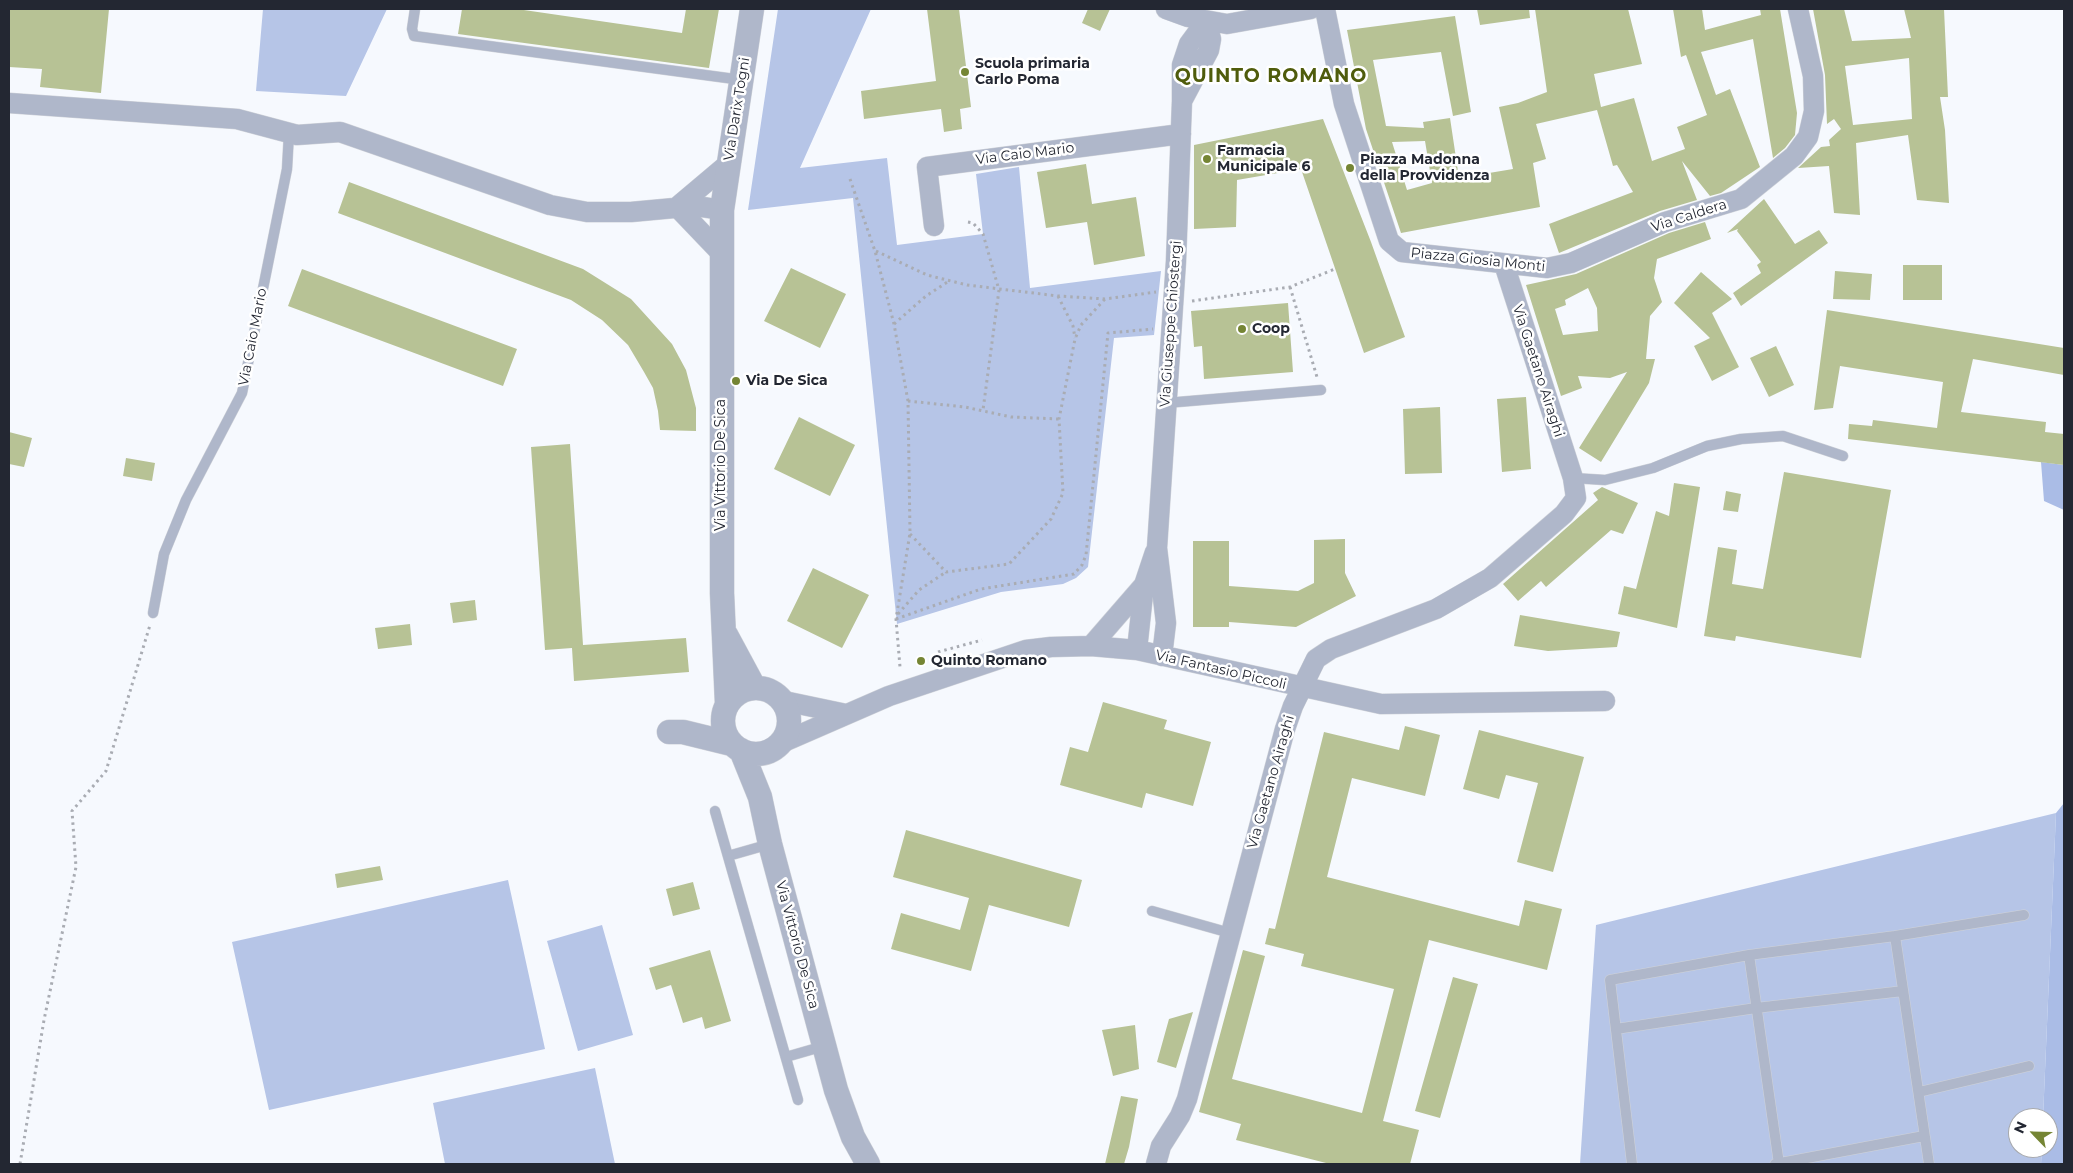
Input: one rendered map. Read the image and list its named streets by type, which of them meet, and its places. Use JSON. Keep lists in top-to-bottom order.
{
  "streets": {
    "street": [
      "Via Darix Togni",
      "Via Caio Mario",
      "Via Caldera",
      "Piazza Giosia Monti",
      "Via Giuseppe Chiostergi",
      "Via Gaetano Airaghi",
      "Via Vittorio De Sica",
      "Via Fantasio Piccoli"
    ]
  },
  "crossings": [
    ["Via Darix Togni", "Via Vittorio De Sica"],
    ["Via Caio Mario", "Via Giuseppe Chiostergi"],
    ["Via Caldera", "Piazza Giosia Monti"],
    ["Piazza Giosia Monti", "Via Gaetano Airaghi"],
    ["Via Giuseppe Chiostergi", "Via Fantasio Piccoli"],
    ["Via Gaetano Airaghi", "Via Fantasio Piccoli"],
    ["Via Vittorio De Sica", "Via Fantasio Piccoli"]
  ],
  "districts": ["QUINTO ROMANO"],
  "places": [
    "Scuola primaria Carlo Poma",
    "Farmacia Municipale 6",
    "Piazza Madonna della Provvidenza",
    "Coop",
    "Via De Sica",
    "Quinto Romano"
  ],
  "north": "top left"
}
